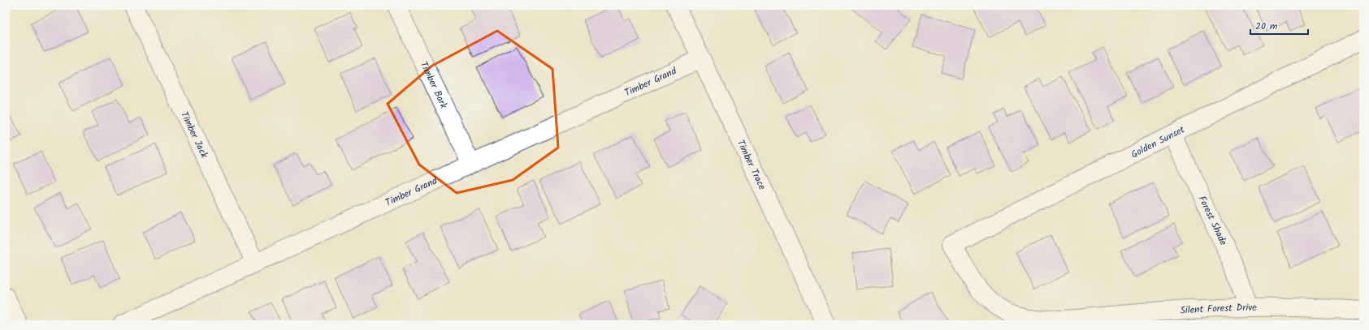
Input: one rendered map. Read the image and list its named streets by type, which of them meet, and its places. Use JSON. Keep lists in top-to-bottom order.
{
  "streets": {
    "street": [
      "Timber Grand",
      "Timber Bark",
      "Timber Jack",
      "Golden Sunset",
      "Timber Trace",
      "Forest Shade",
      "Silent Forest Drive"
    ]
  },
  "crossings": [
    ["Timber Grand", "Timber Bark"],
    ["Timber Grand", "Timber Jack"],
    ["Timber Grand", "Timber Trace"],
    ["Golden Sunset", "Forest Shade"],
    ["Golden Sunset", "Silent Forest Drive"],
    ["Forest Shade", "Silent Forest Drive"]
  ],
  "scale_bar": "20 m"
}
